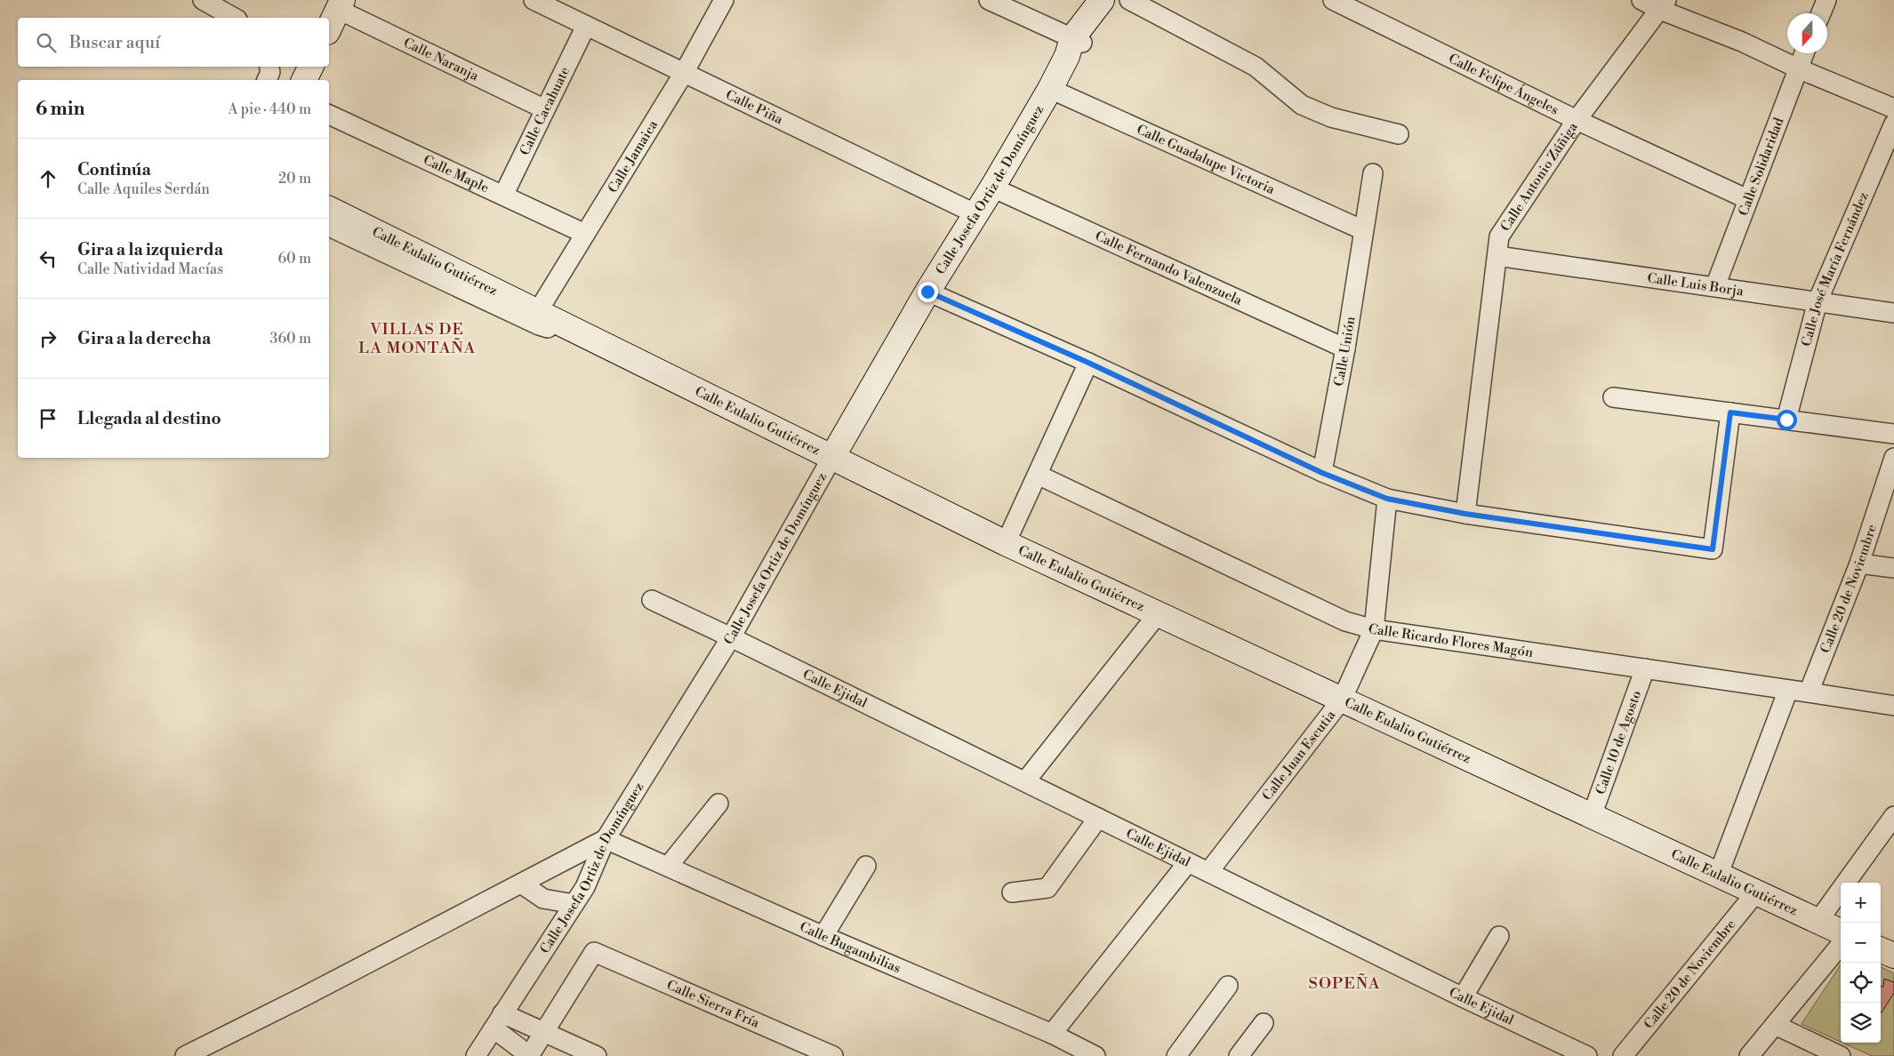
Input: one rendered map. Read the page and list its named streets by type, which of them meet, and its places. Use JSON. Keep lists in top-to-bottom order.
{
  "streets": {
    "street": [
      "Calle Naranja",
      "Calle Felipe Ángeles",
      "Calle Piña",
      "Calle Cacahuate",
      "Calle Jamaica",
      "Calle Guadalupe Victoria",
      "Calle Solidaridad",
      "Calle Maple",
      "Calle Antonio Zúñiga",
      "Calle Josefa Ortiz de Domínguez",
      "Calle Eulalio Gutiérrez",
      "Calle Fernando Valenzuela",
      "Calle José María Fernández",
      "Calle Luis Borja",
      "Calle Unión",
      "Calle 20 de Noviembre",
      "Calle Ricardo Flores Magón",
      "Calle Ejidal",
      "Calle 10 de Agosto",
      "Calle Juan Escutia",
      "Calle Bugambilias",
      "Calle Sierra Fría"
    ]
  },
  "crossings": [
    ["Calle Naranja", "Calle Cacahuate"],
    ["Calle Felipe Ángeles", "Calle Solidaridad"],
    ["Calle Felipe Ángeles", "Calle Antonio Zúñiga"],
    ["Calle Piña", "Calle Cacahuate"],
    ["Calle Piña", "Calle Jamaica"],
    ["Calle Piña", "Calle Josefa Ortiz de Domínguez"],
    ["Calle Cacahuate", "Calle Maple"],
    ["Calle Jamaica", "Calle Maple"],
    ["Calle Jamaica", "Calle Eulalio Gutiérrez"],
    ["Calle Guadalupe Victoria", "Calle Josefa Ortiz de Domínguez"],
    ["Calle Guadalupe Victoria", "Calle Unión"],
    ["Calle Solidaridad", "Calle Luis Borja"],
    ["Calle Antonio Zúñiga", "Calle Luis Borja"],
    ["Calle Josefa Ortiz de Domínguez", "Calle Eulalio Gutiérrez"],
    ["Calle Josefa Ortiz de Domínguez", "Calle Fernando Valenzuela"],
    ["Calle Josefa Ortiz de Domínguez", "Calle Ejidal"],
    ["Calle Josefa Ortiz de Domínguez", "Calle Bugambilias"],
    ["Calle Eulalio Gutiérrez", "Calle 20 de Noviembre"],
    ["Calle Eulalio Gutiérrez", "Calle 10 de Agosto"],
    ["Calle Eulalio Gutiérrez", "Calle Juan Escutia"],
    ["Calle Fernando Valenzuela", "Calle Unión"],
    ["Calle José María Fernández", "Calle Luis Borja"],
    ["Calle 20 de Noviembre", "Calle Ricardo Flores Magón"],
    ["Calle Ricardo Flores Magón", "Calle 10 de Agosto"],
    ["Calle Ricardo Flores Magón", "Calle Juan Escutia"],
    ["Calle Ejidal", "Calle Juan Escutia"]
  ],
  "districts": ["VILLAS DE LA MONTAÑA", "SOPEÑA"],
  "north": "bottom",
  "page": {
    "search": "Buscar aquí",
    "heading": ["6 min", "A pie · 440 m"],
    "list": [
      ["Continúa", "Calle Aquiles Serdán", "20 m"],
      ["Gira a la izquierda", "Calle Natividad Macías", "60 m"],
      ["Gira a la derecha", "360 m"],
      "Llegada al destino"
    ],
    "map_buttons": ["+", "−"]
  }
}
